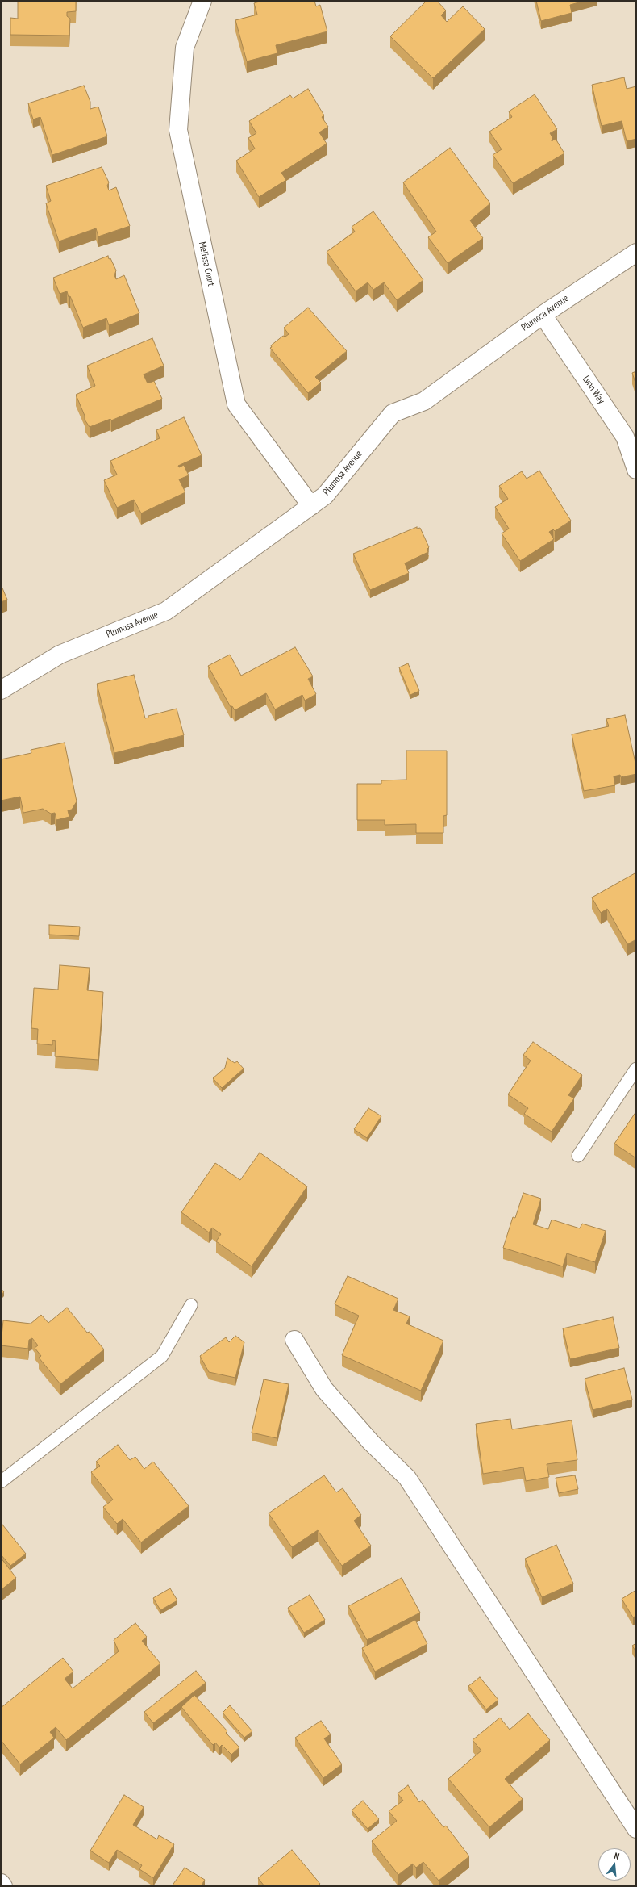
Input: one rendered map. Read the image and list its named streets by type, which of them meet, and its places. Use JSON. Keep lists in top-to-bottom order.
{
  "streets": {
    "street": ["Melissa Court", "Plumosa Avenue", "Lynn Way"]
  },
  "crossings": [
    ["Melissa Court", "Plumosa Avenue"],
    ["Plumosa Avenue", "Lynn Way"]
  ],
  "north": "top"
}
